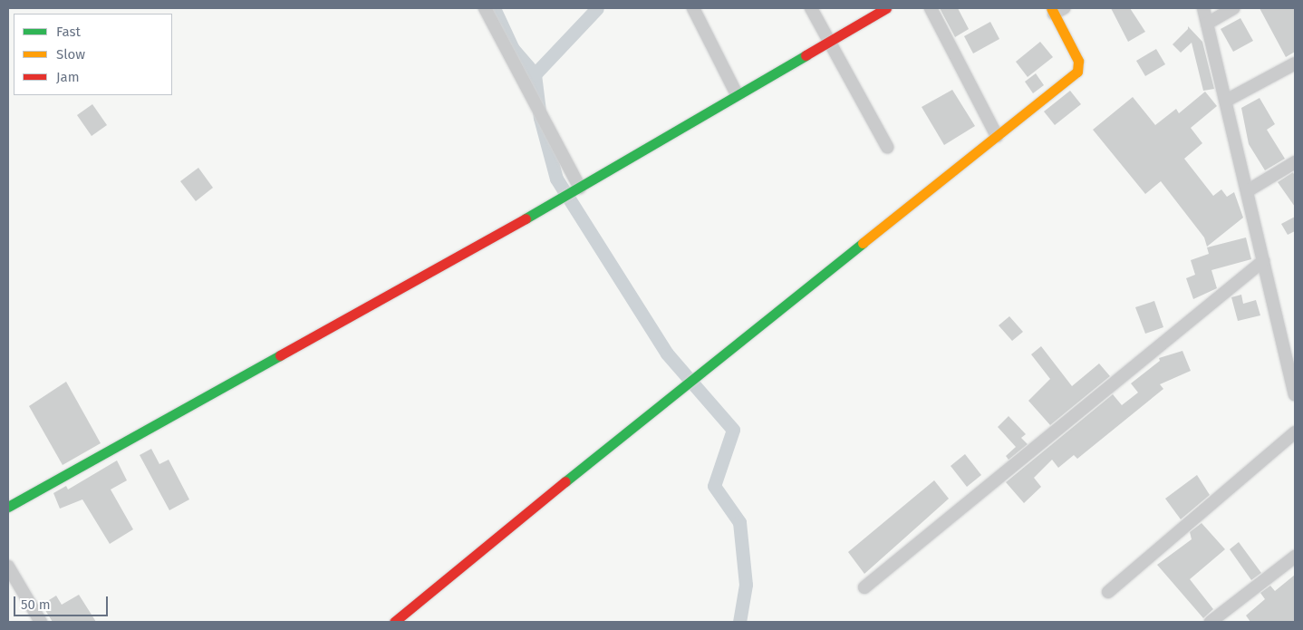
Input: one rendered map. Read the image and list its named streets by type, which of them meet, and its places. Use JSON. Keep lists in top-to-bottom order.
{
  "legend": ["Fast", "Slow", "Jam"],
  "scale_bar": "50 m"
}
